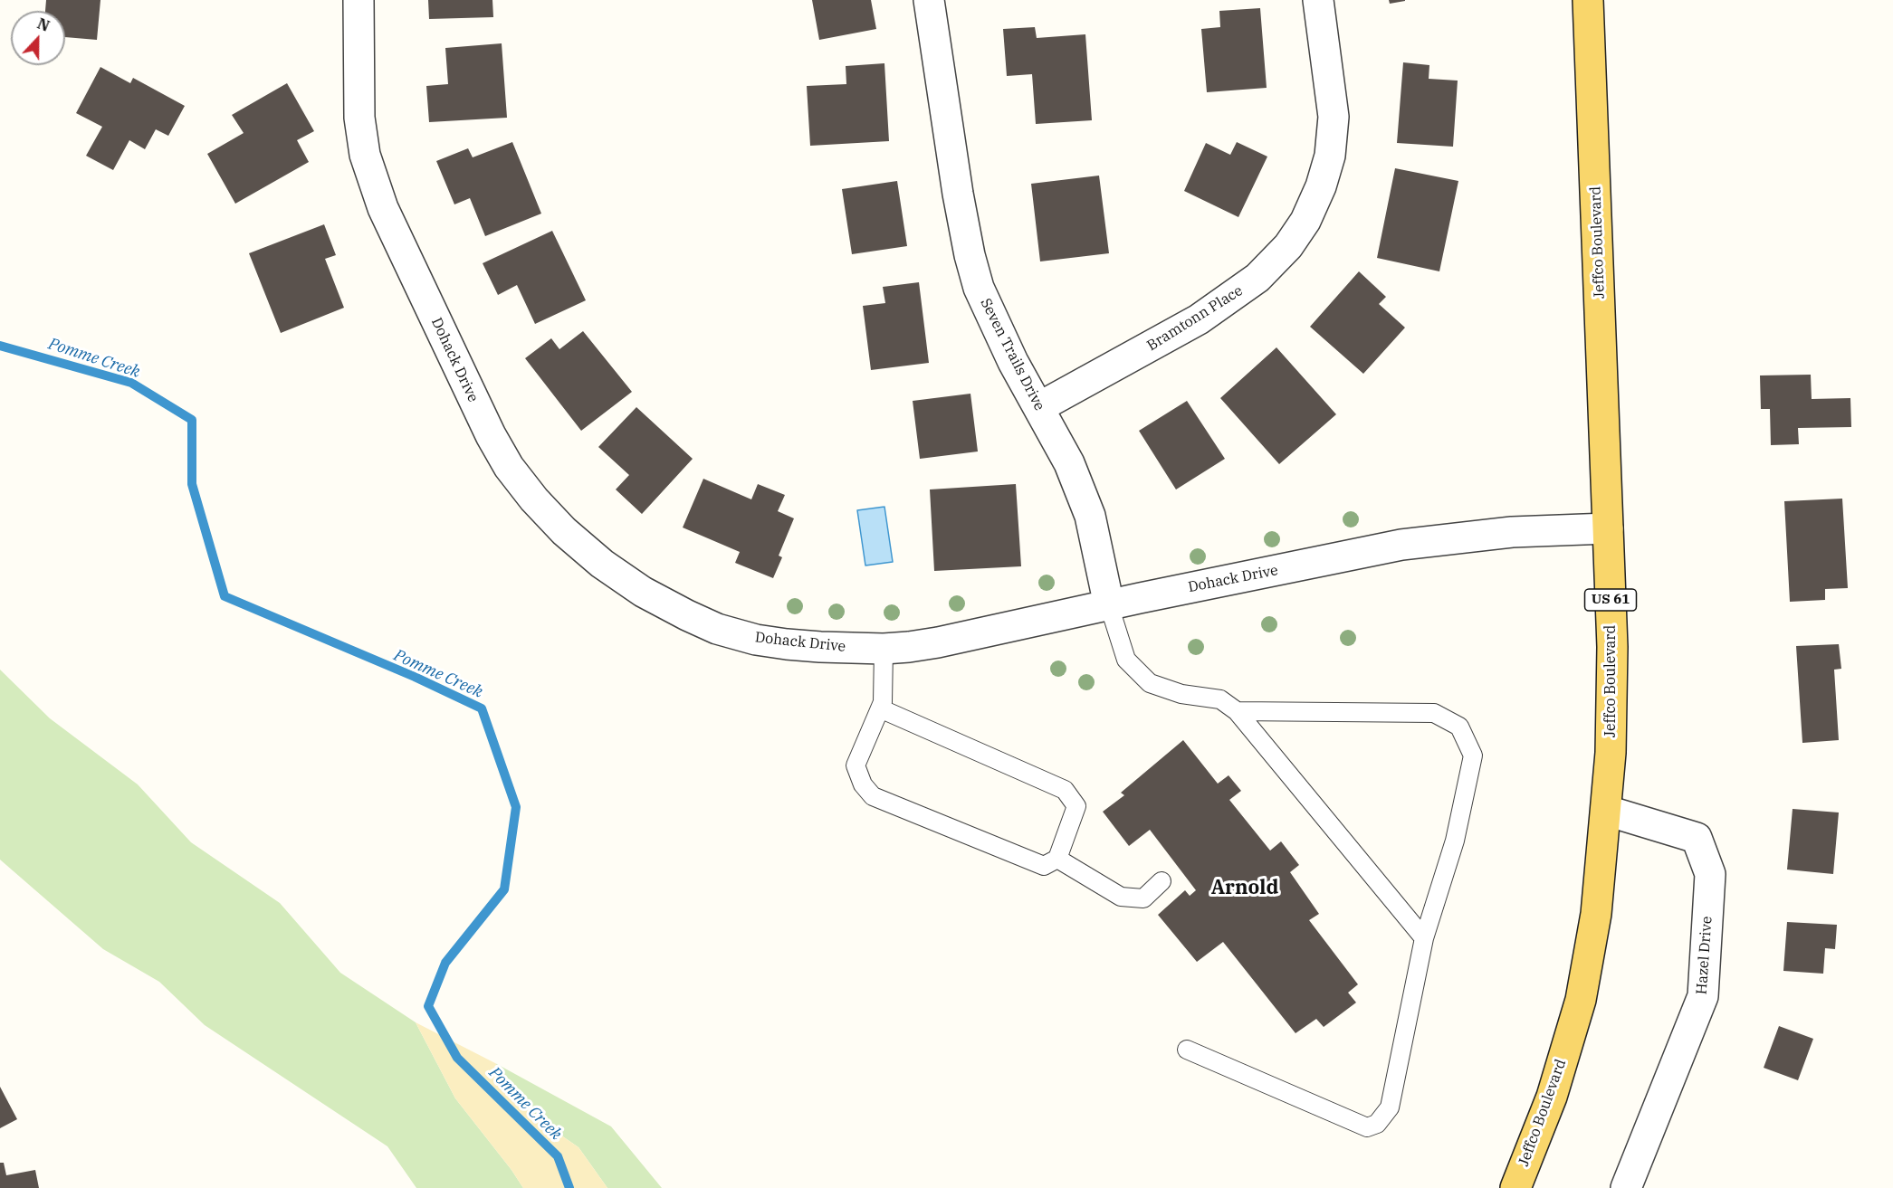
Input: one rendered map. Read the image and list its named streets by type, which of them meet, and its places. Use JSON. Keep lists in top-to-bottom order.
{
  "streets": {
    "main road": ["Jeffco Boulevard", "US 61"],
    "street": [
      "Bramtonn Place",
      "Seven Trails Drive",
      "Dohack Drive",
      "Hazel Drive"
    ]
  },
  "crossings": [
    ["Jeffco Boulevard", "Dohack Drive"],
    ["Jeffco Boulevard", "Hazel Drive"],
    ["Bramtonn Place", "Seven Trails Drive"],
    ["Seven Trails Drive", "Dohack Drive"]
  ],
  "districts": ["Arnold"],
  "water": ["Pomme Creek"],
  "north": "top"
}
